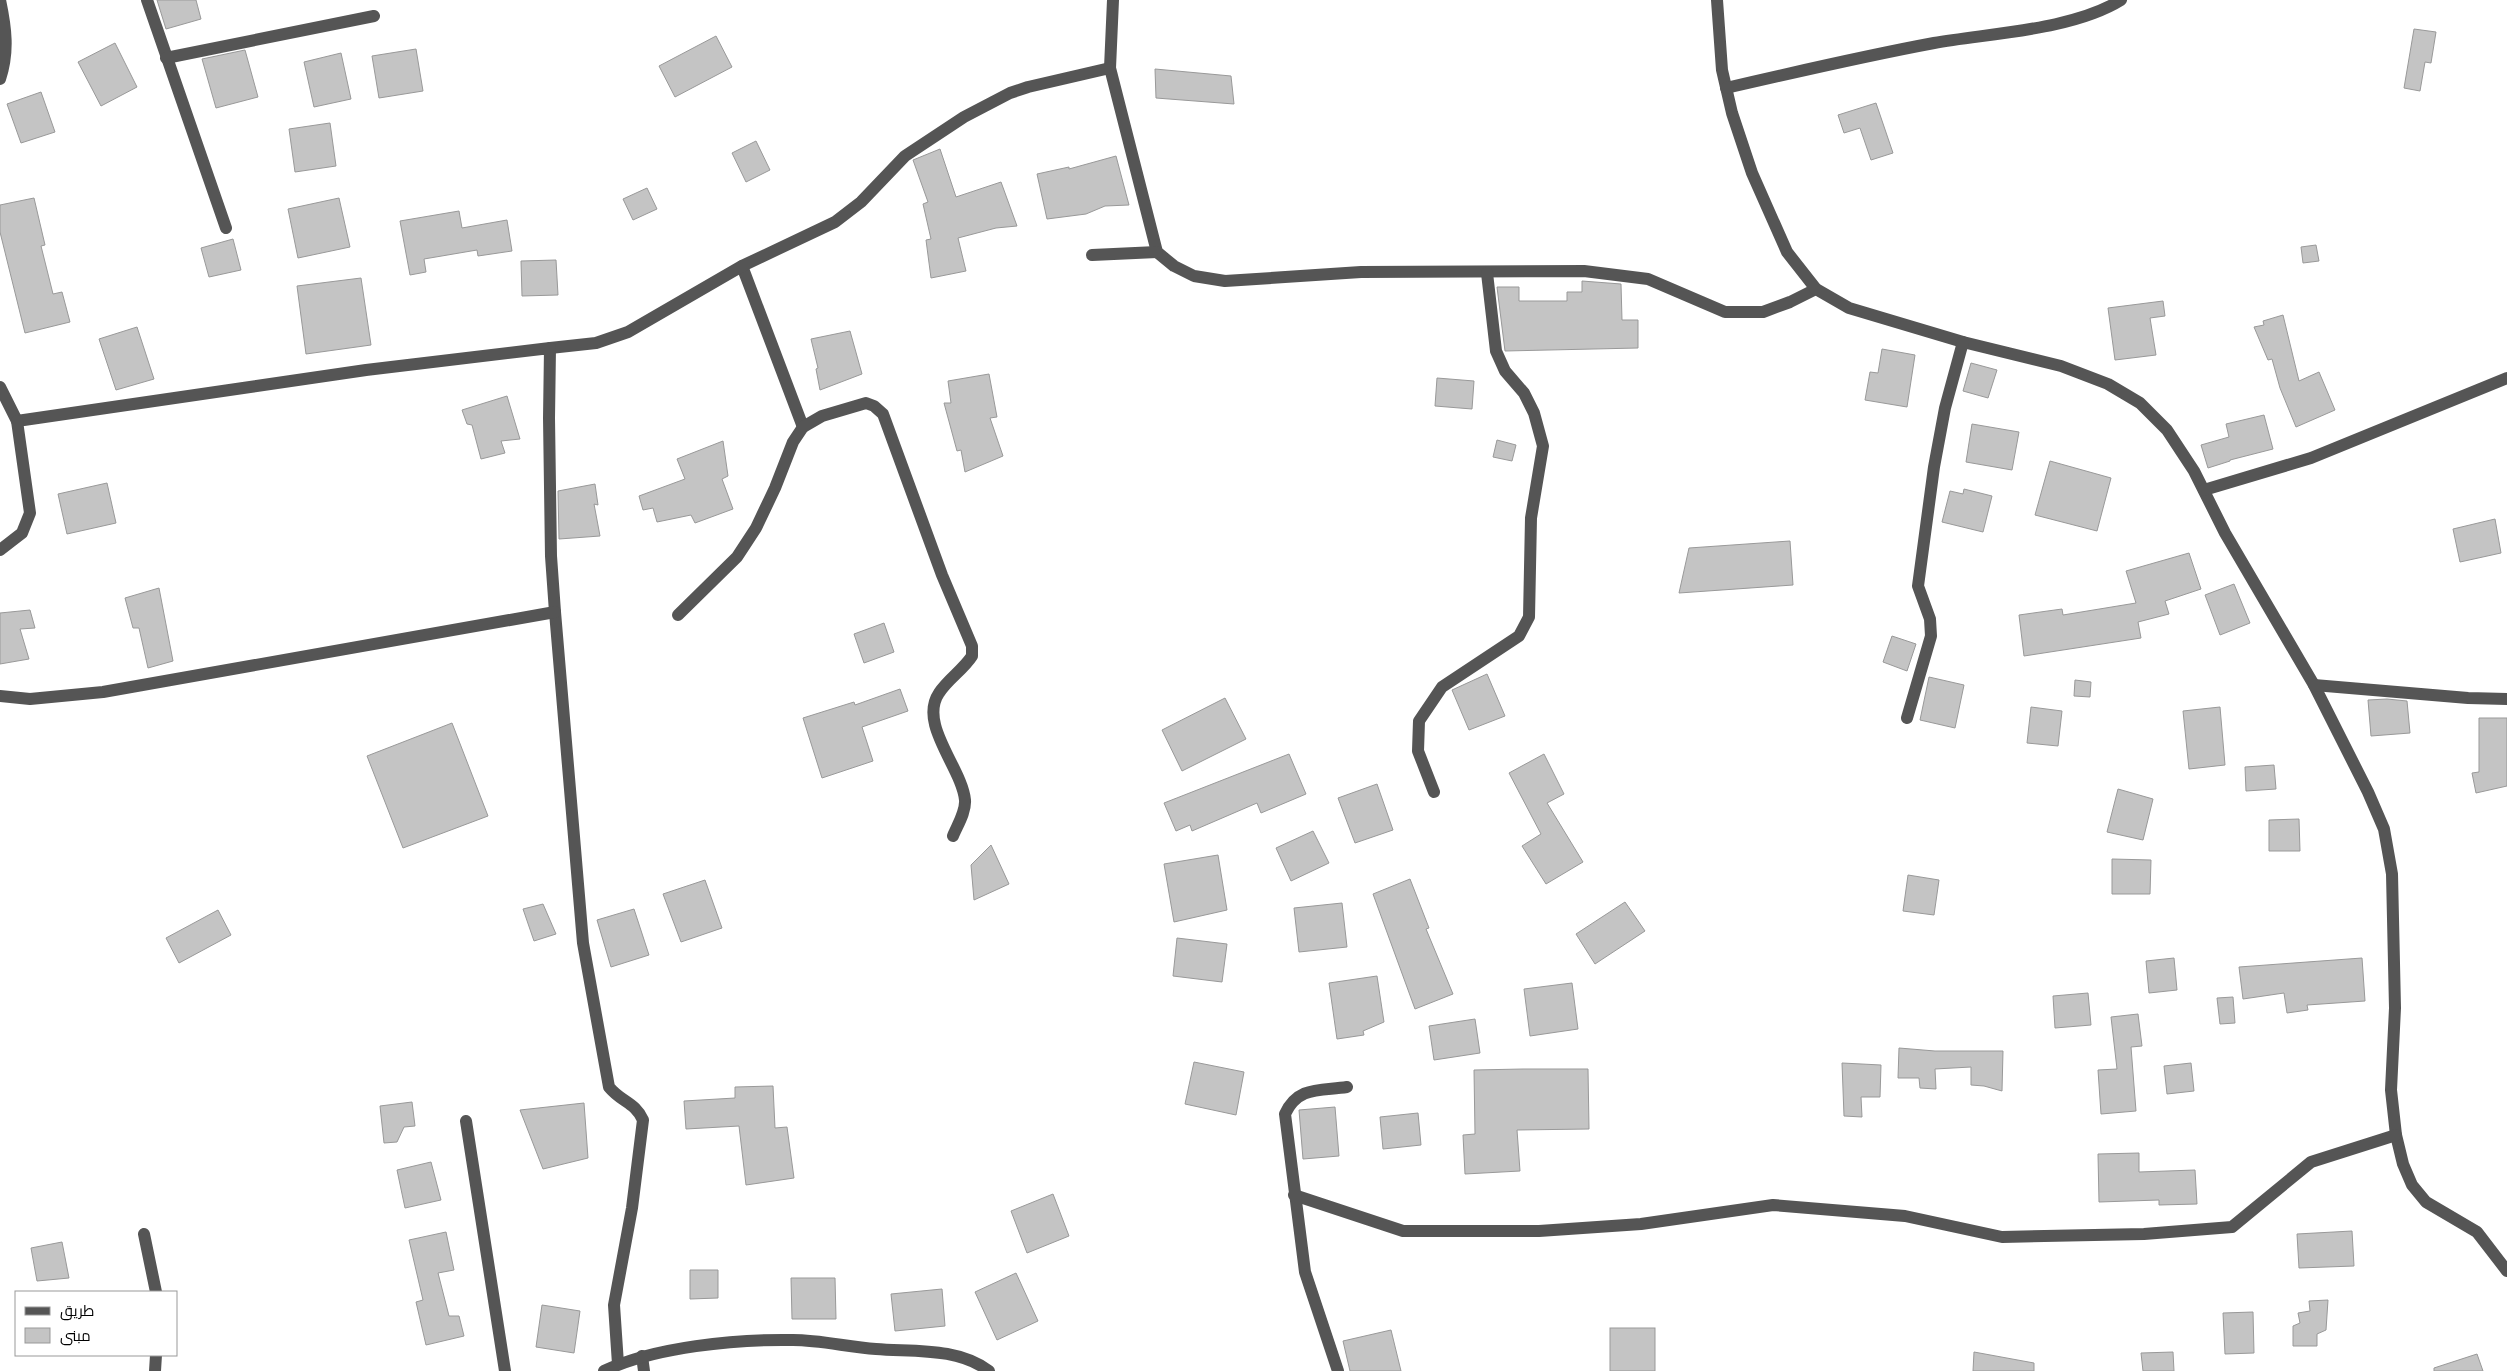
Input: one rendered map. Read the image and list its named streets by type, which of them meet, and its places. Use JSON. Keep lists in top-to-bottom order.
{
  "legend": ["طريق", "مبنى"]
}
